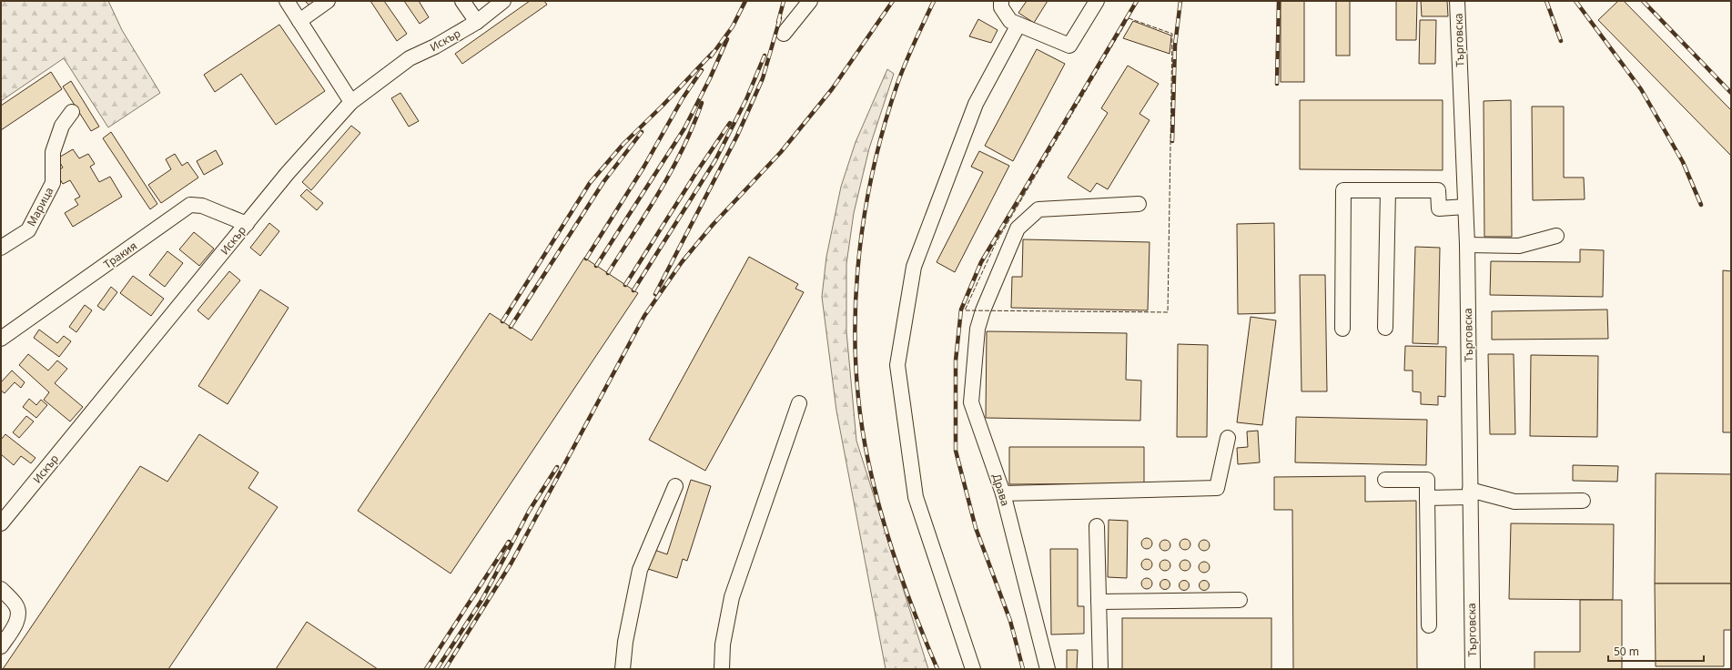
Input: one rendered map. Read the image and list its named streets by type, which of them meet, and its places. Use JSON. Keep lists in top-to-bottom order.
{
  "streets": {
    "street": [
      "Искър",
      "Търговска",
      "Марица",
      "Тракия",
      "Драва"
    ]
  },
  "crossings": [
    ["Искър", "Тракия"]
  ],
  "scale_bar": "50 m"
}
